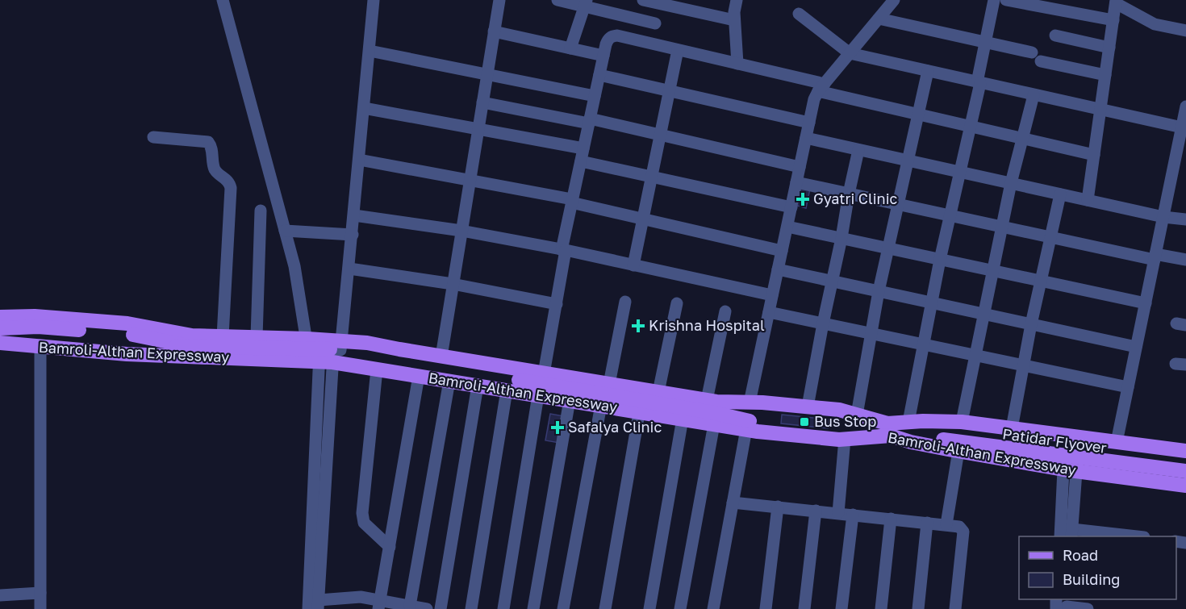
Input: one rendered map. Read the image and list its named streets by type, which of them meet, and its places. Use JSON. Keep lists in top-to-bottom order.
{
  "streets": {
    "main road": ["Bamroli-Althan Expressway", "Patidar Flyover"]
  },
  "crossings": [
    ["Bamroli-Althan Expressway", "Patidar Flyover"]
  ],
  "places": {
    "health": ["Gyatri Clinic", "Krishna Hospital", "Safalya Clinic"],
    "transit": ["Bus Stop"]
  },
  "legend": ["Road", "Building"]
}
